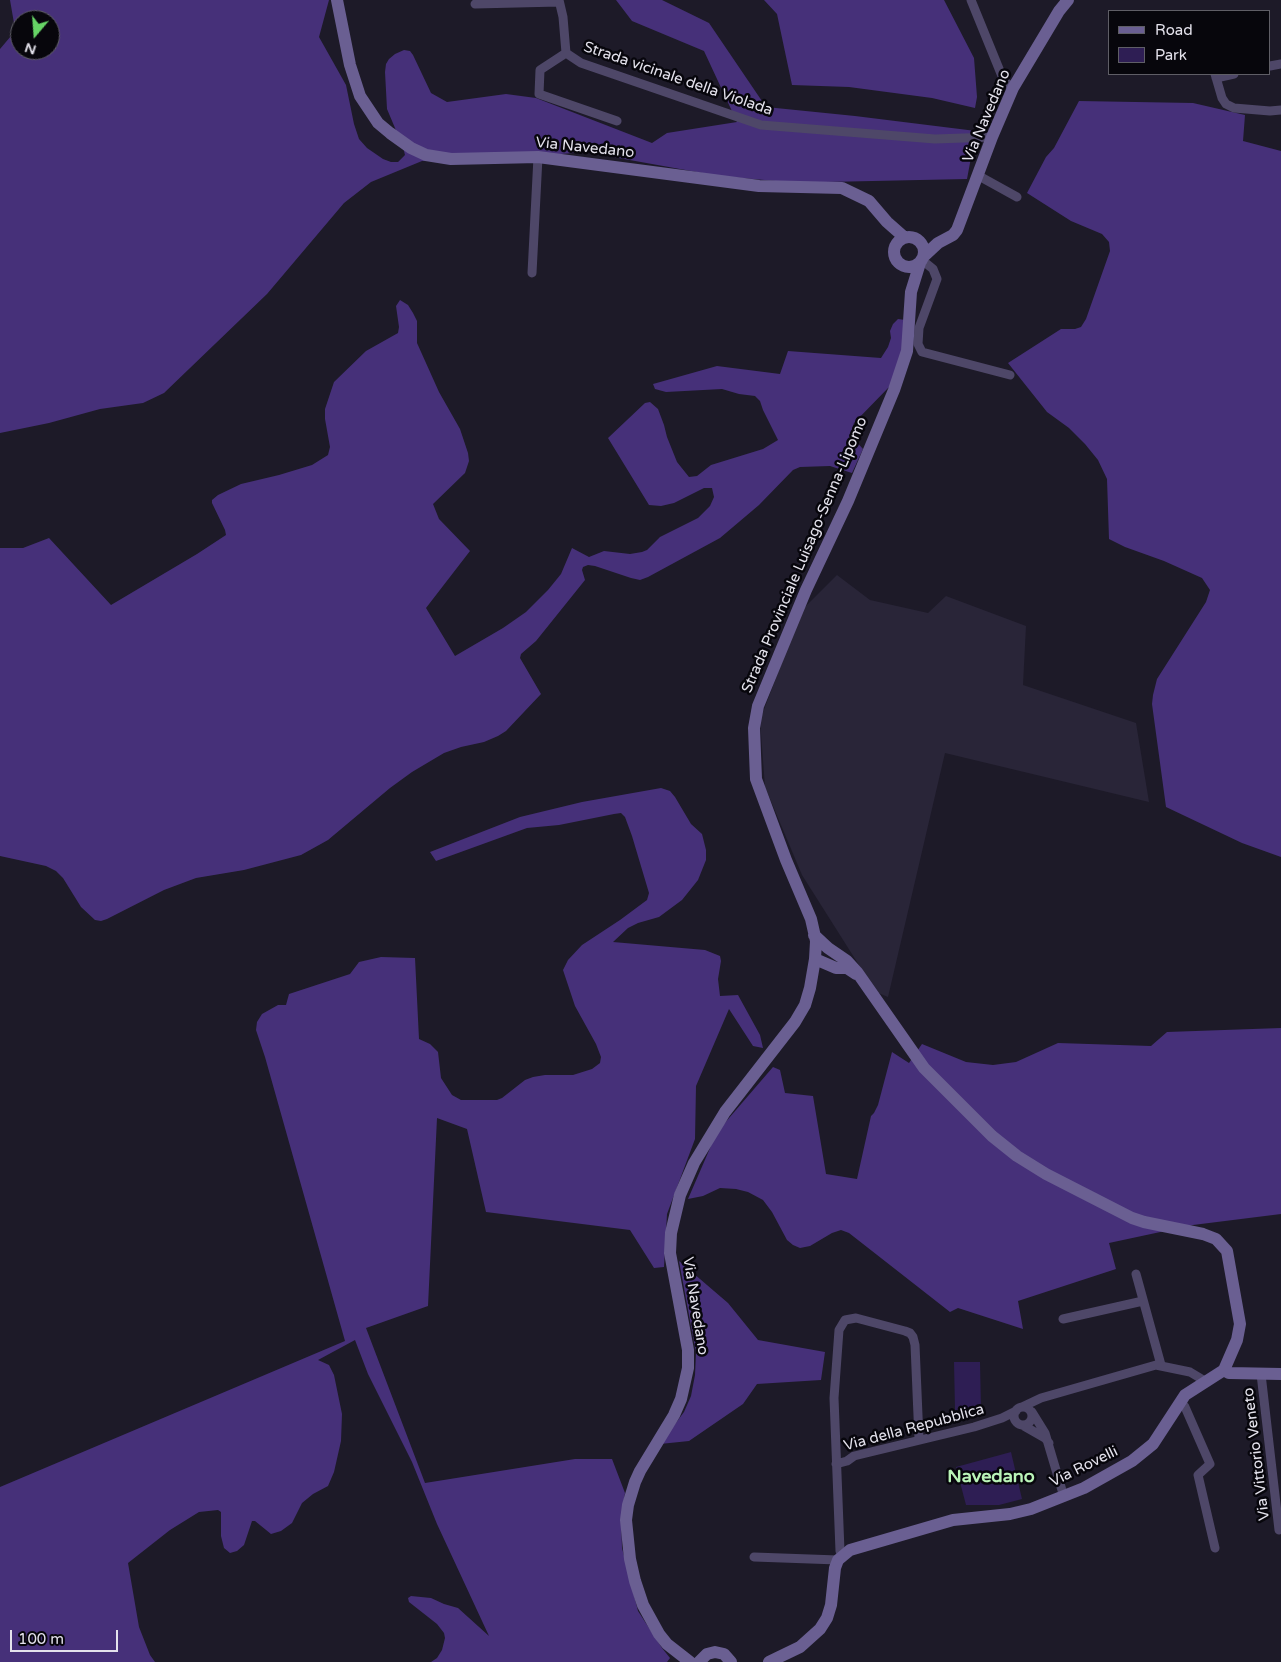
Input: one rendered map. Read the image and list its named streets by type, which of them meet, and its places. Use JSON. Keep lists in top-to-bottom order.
{
  "streets": {
    "street": [
      "Strada vicinale della Violada",
      "Via Navedano",
      "Strada Provinciale Luisago-Senna-Lipomo",
      "Via della Repubblica",
      "Via Vittorio Veneto",
      "Via Rovelli"
    ]
  },
  "crossings": [
    ["Strada vicinale della Violada", "Via Navedano"],
    ["Via Navedano", "Strada Provinciale Luisago-Senna-Lipomo"],
    ["Via della Repubblica", "Via Rovelli"]
  ],
  "districts": ["Navedano"],
  "legend": ["Road", "Park"],
  "scale_bar": "100 m",
  "north": "bottom"
}
